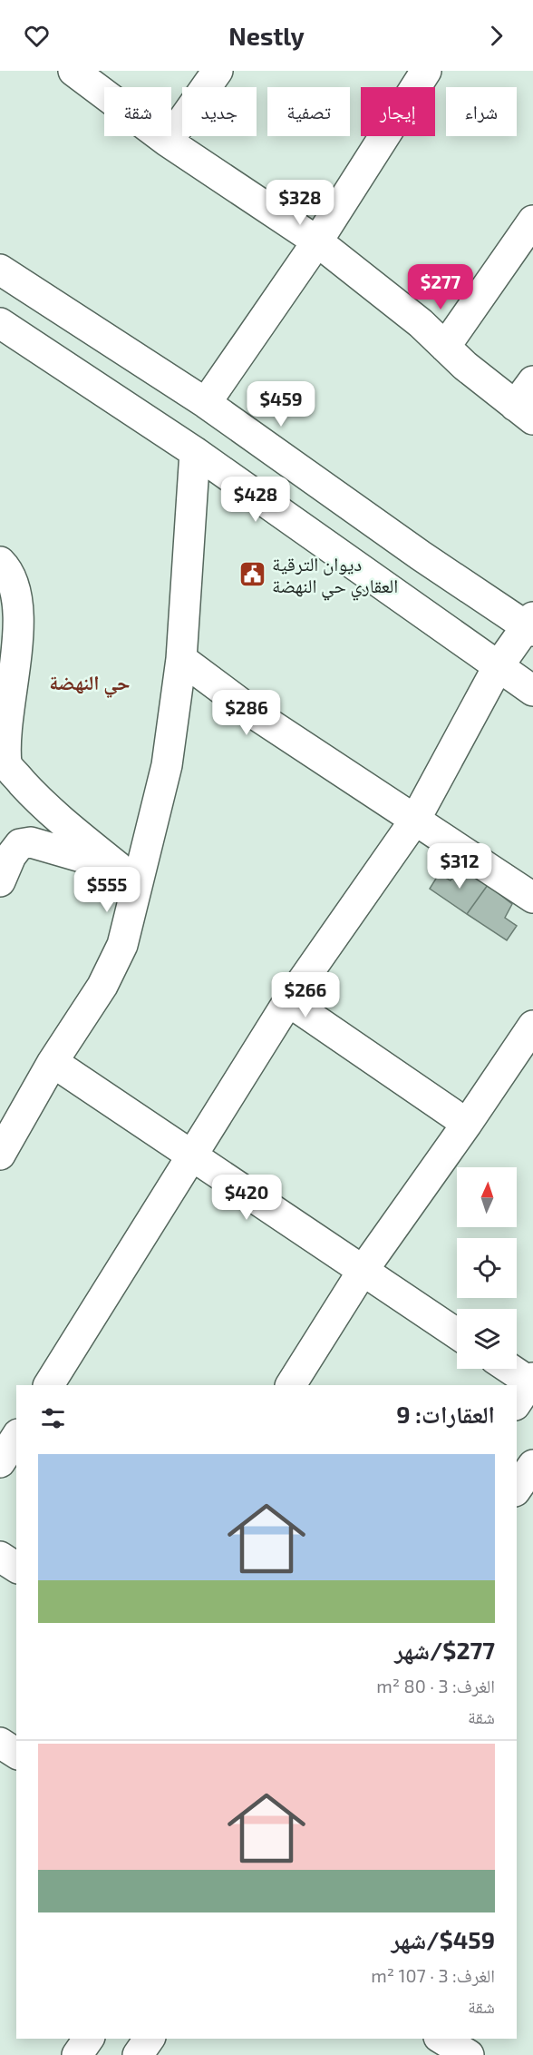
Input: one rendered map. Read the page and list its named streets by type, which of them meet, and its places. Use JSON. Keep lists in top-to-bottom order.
{
  "districts": ["حي النهضة"],
  "places": {
    "public building": ["ديوان الترقية العقاري حي النهضة"]
  },
  "north": "top",
  "page": {
    "header": "Nestly",
    "chip": [
      "شراء",
      "إيجار",
      "تصفية",
      "جديد",
      "شقة"
    ],
    "price": [
      "$328",
      "$277",
      "$459",
      "$428",
      "$286",
      "$312",
      "$555",
      "$266",
      "$420"
    ],
    "heading": "العقارات: 9",
    "list": [
      {
        "name": "$277/شهر",
        "note": "الغرف: 3 · 80 m² · شقة"
      },
      {
        "name": "$459/شهر",
        "note": "الغرف: 3 · 107 m² · شقة"
      }
    ]
  }
}
